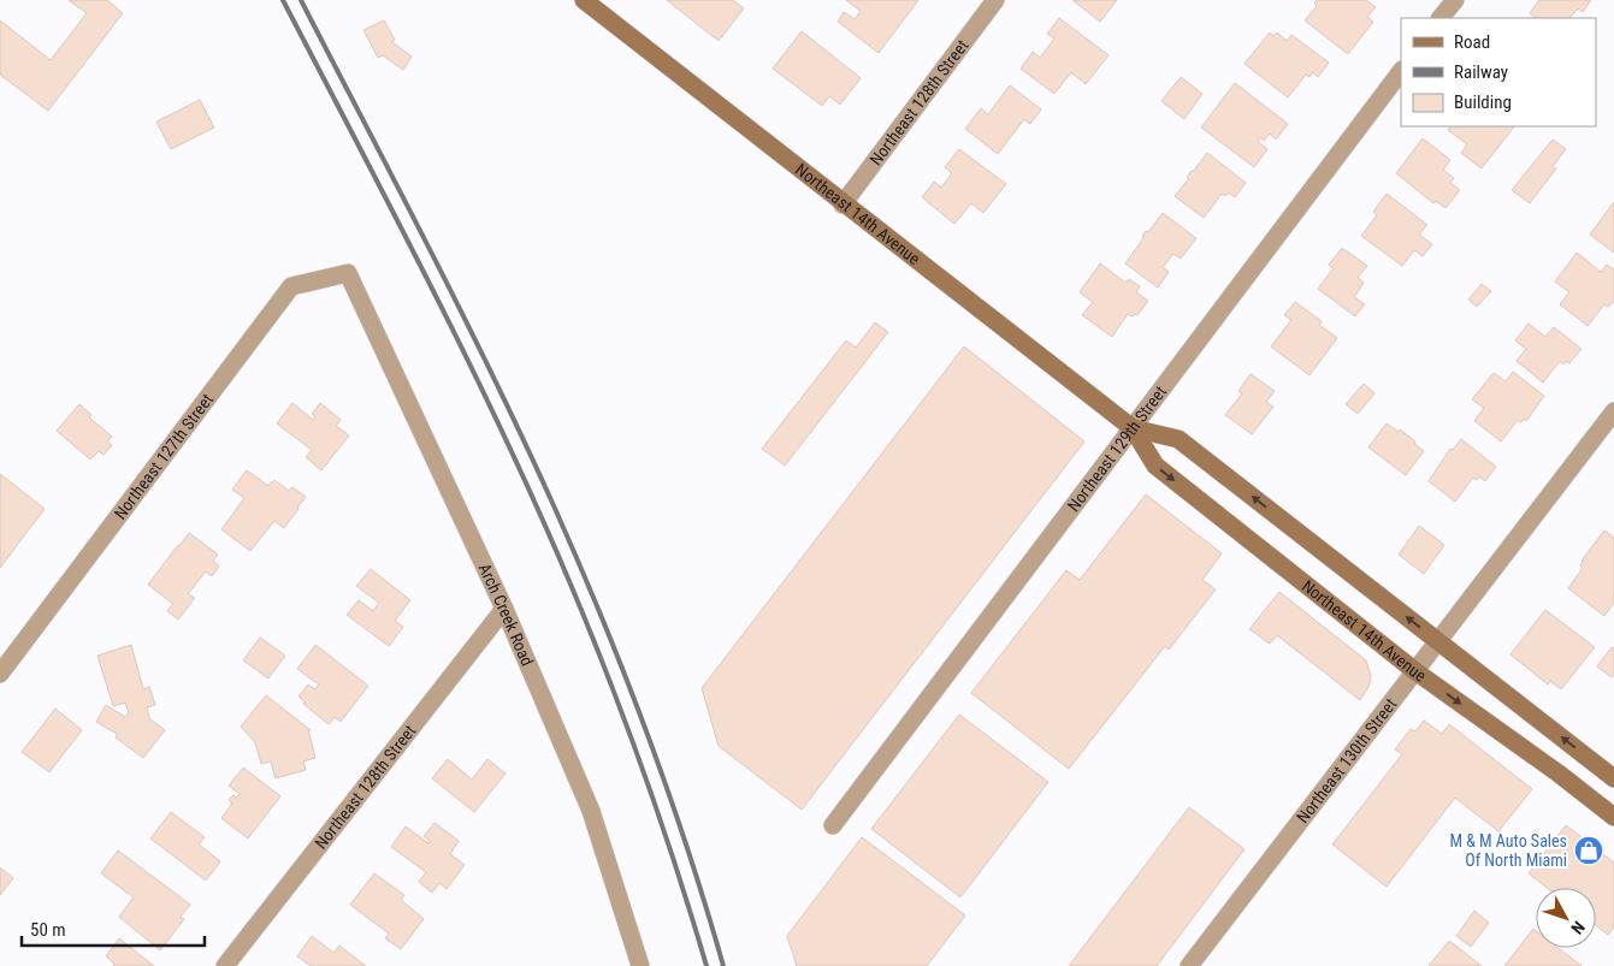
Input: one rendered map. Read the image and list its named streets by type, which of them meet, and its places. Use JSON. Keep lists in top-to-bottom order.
{
  "streets": {
    "street": [
      "Northeast 128th Street",
      "Northeast 14th Avenue",
      "Northeast 129th Street",
      "Northeast 127th Street",
      "Arch Creek Road",
      "Northeast 130th Street"
    ]
  },
  "crossings": [
    ["Northeast 128th Street", "Northeast 14th Avenue"],
    ["Northeast 128th Street", "Arch Creek Road"],
    ["Northeast 14th Avenue", "Northeast 129th Street"],
    ["Northeast 14th Avenue", "Northeast 130th Street"],
    ["Northeast 127th Street", "Arch Creek Road"]
  ],
  "places": {
    "shop": ["M & M Auto Sales Of North Miami"]
  },
  "legend": ["Road", "Railway", "Building"],
  "scale_bar": "50 m",
  "north": "bottom right"
}
